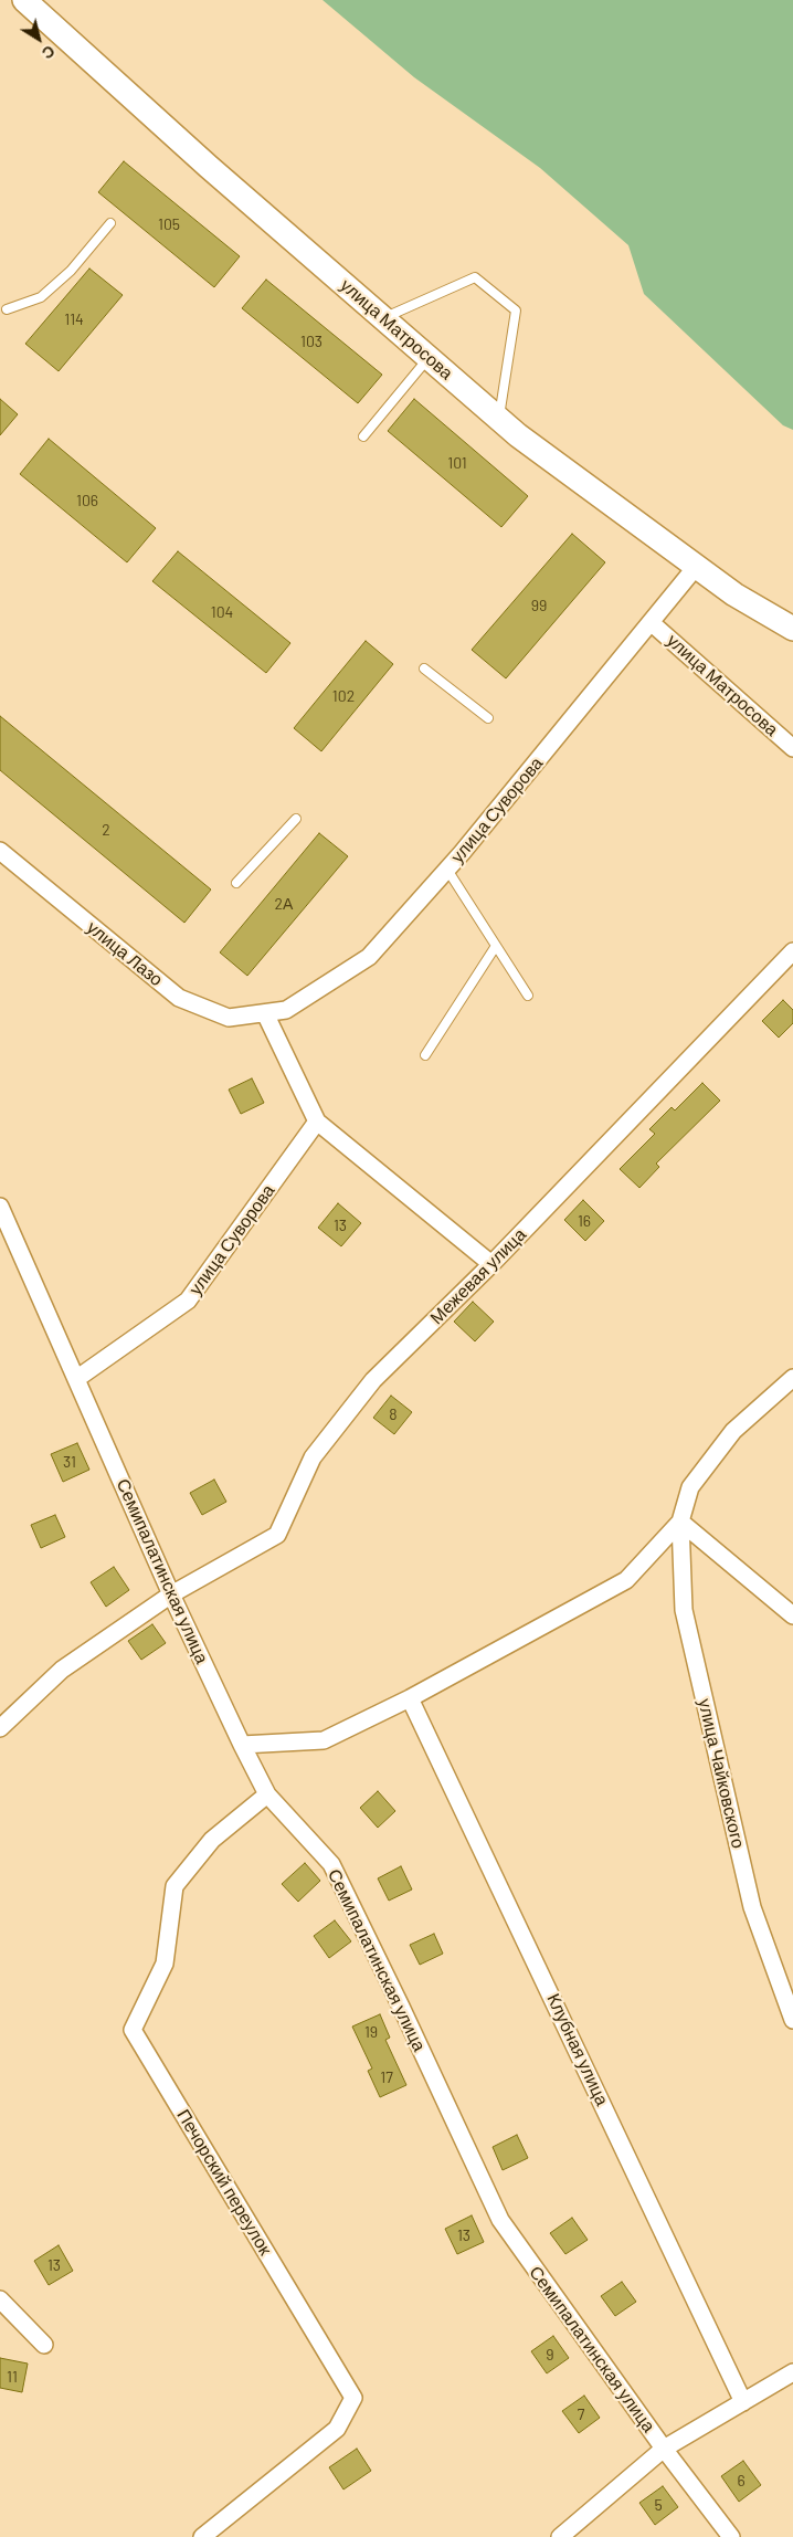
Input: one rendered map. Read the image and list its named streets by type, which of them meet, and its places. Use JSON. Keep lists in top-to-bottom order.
{
  "streets": {
    "main road": ["улица Матросова"],
    "street": [
      "улица Суворова",
      "улица Лазо",
      "Межевая улица",
      "Семипалатинская улица",
      "улица Чайковского",
      "Клубная улица",
      "Печорский переулок"
    ]
  },
  "crossings": [
    ["улица Матросова", "улица Суворова"],
    ["улица Суворова", "улица Лазо"],
    ["улица Суворова", "Семипалатинская улица"],
    ["Межевая улица", "Семипалатинская улица"],
    ["Семипалатинская улица", "Печорский переулок"]
  ],
  "house_numbers": [
    "105",
    "114",
    "103",
    "101",
    "106",
    "99",
    "104",
    "102",
    "2",
    "2А",
    "16",
    "13",
    "8",
    "31",
    "19",
    "17",
    "13",
    "13",
    "9",
    "11",
    "7",
    "6",
    "5"
  ],
  "north": "bottom right"
}
